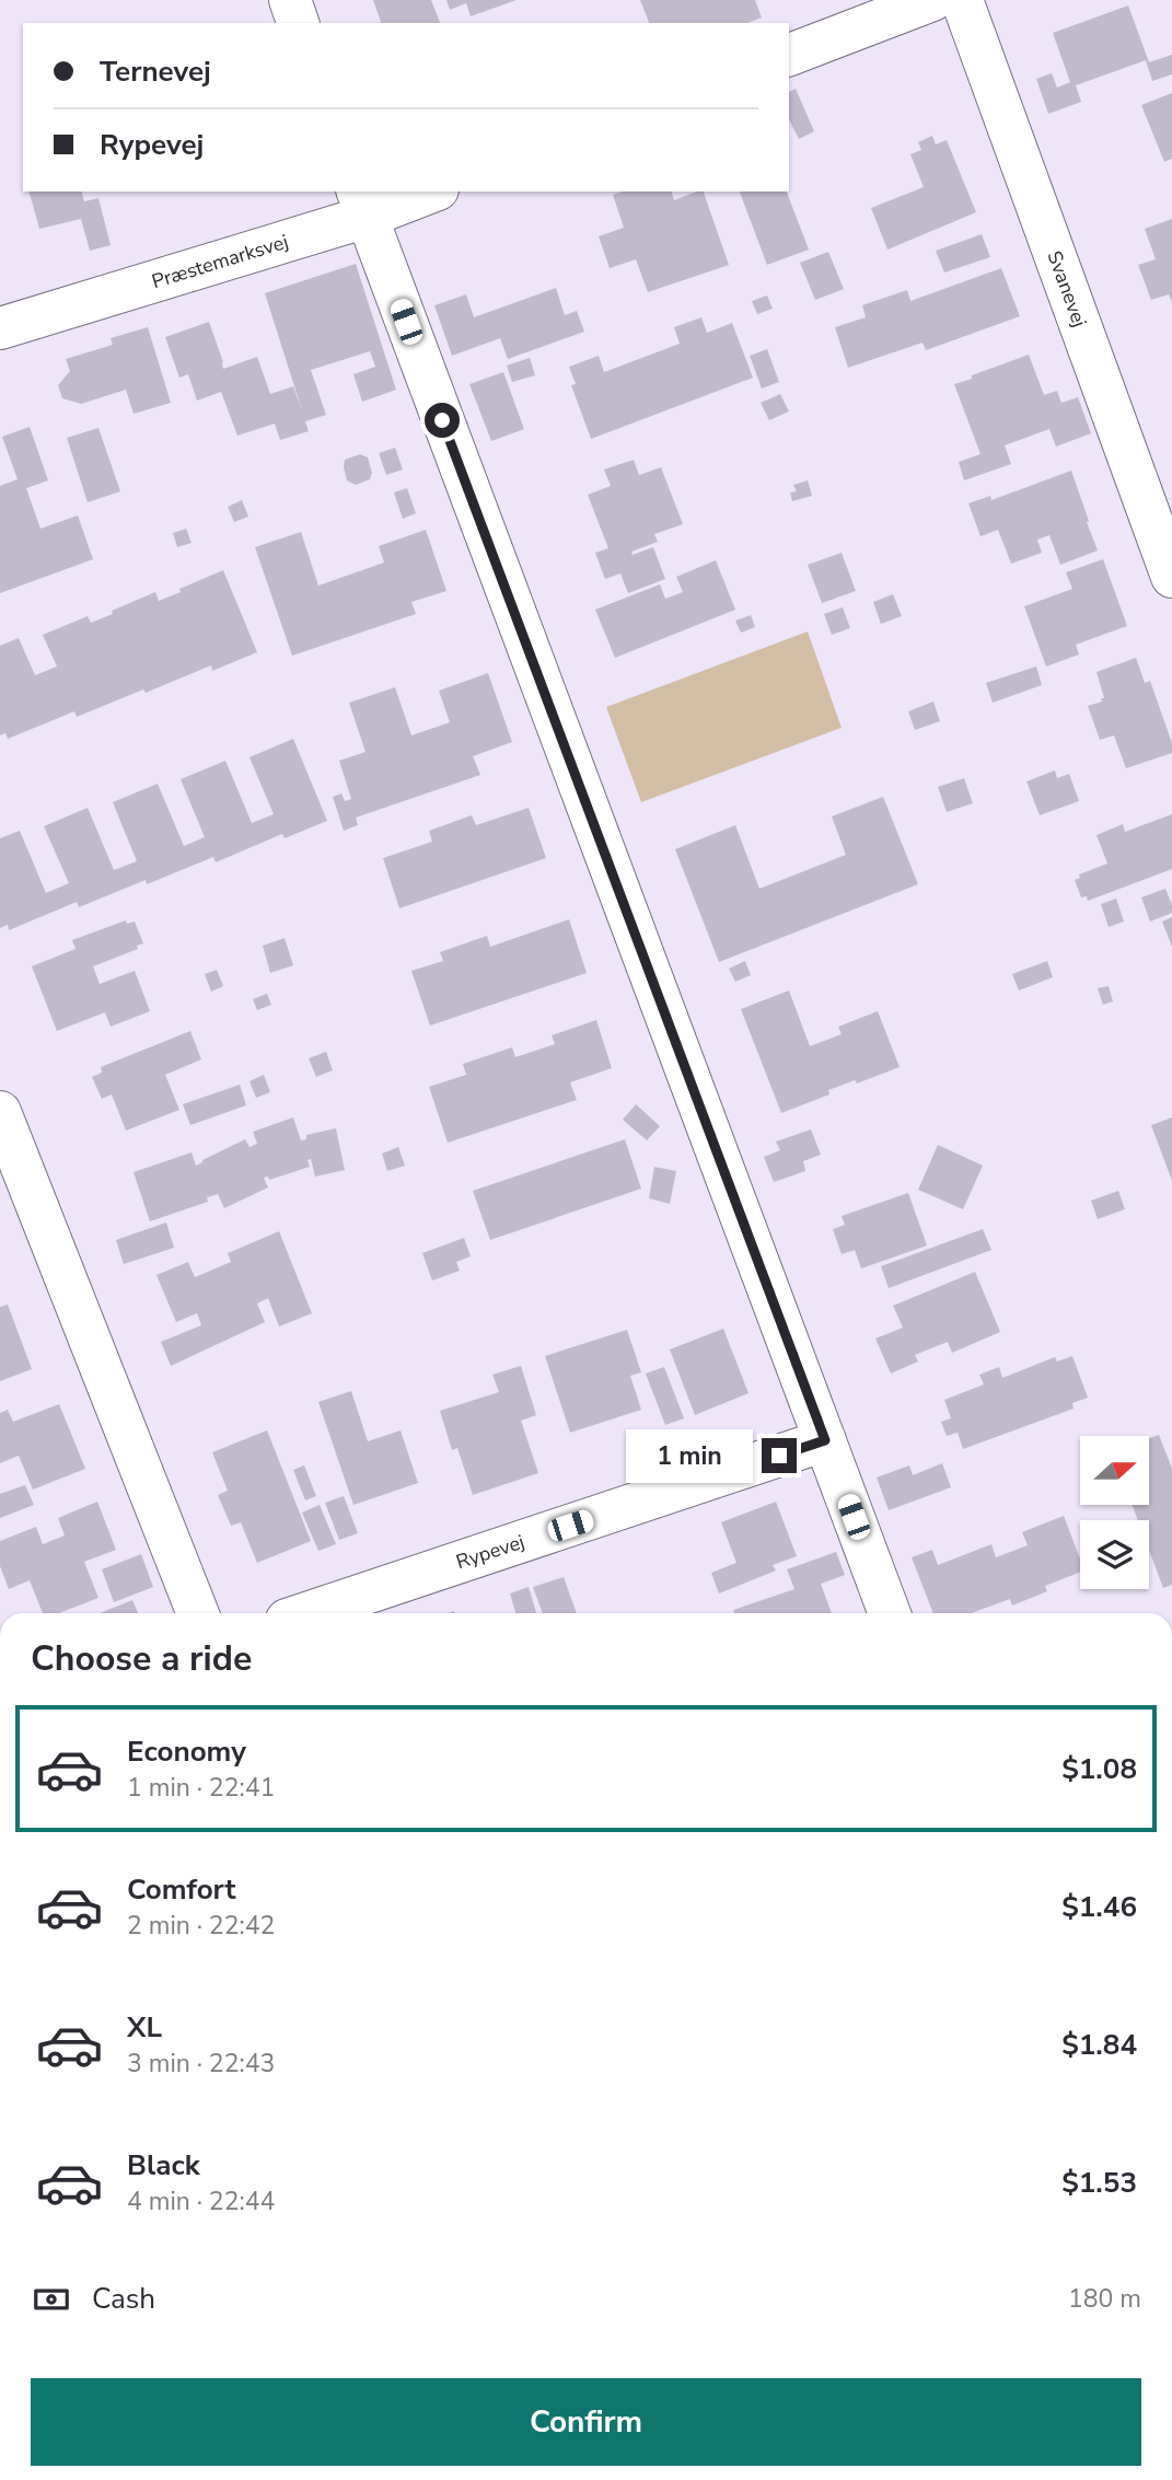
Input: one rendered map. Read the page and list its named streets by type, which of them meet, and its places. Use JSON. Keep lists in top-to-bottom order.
{
  "streets": {
    "street": ["Præstemarksvej", "Svanevej", "Rypevej"]
  },
  "north": "right",
  "page": {
    "banner": ["Ternevej", "Rypevej"],
    "bubble": "1 min",
    "heading": "Choose a ride",
    "list": [
      {
        "name": "Economy",
        "note": "1 min · 22:41",
        "value": "$1.08"
      },
      {
        "name": "Comfort",
        "note": "2 min · 22:42",
        "value": "$1.46"
      },
      {
        "name": "XL",
        "note": "3 min · 22:43",
        "value": "$1.84"
      },
      {
        "name": "Black",
        "note": "4 min · 22:44",
        "value": "$1.53"
      }
    ],
    "pay": ["Cash", "180 m"],
    "buttons": "Confirm"
  }
}
